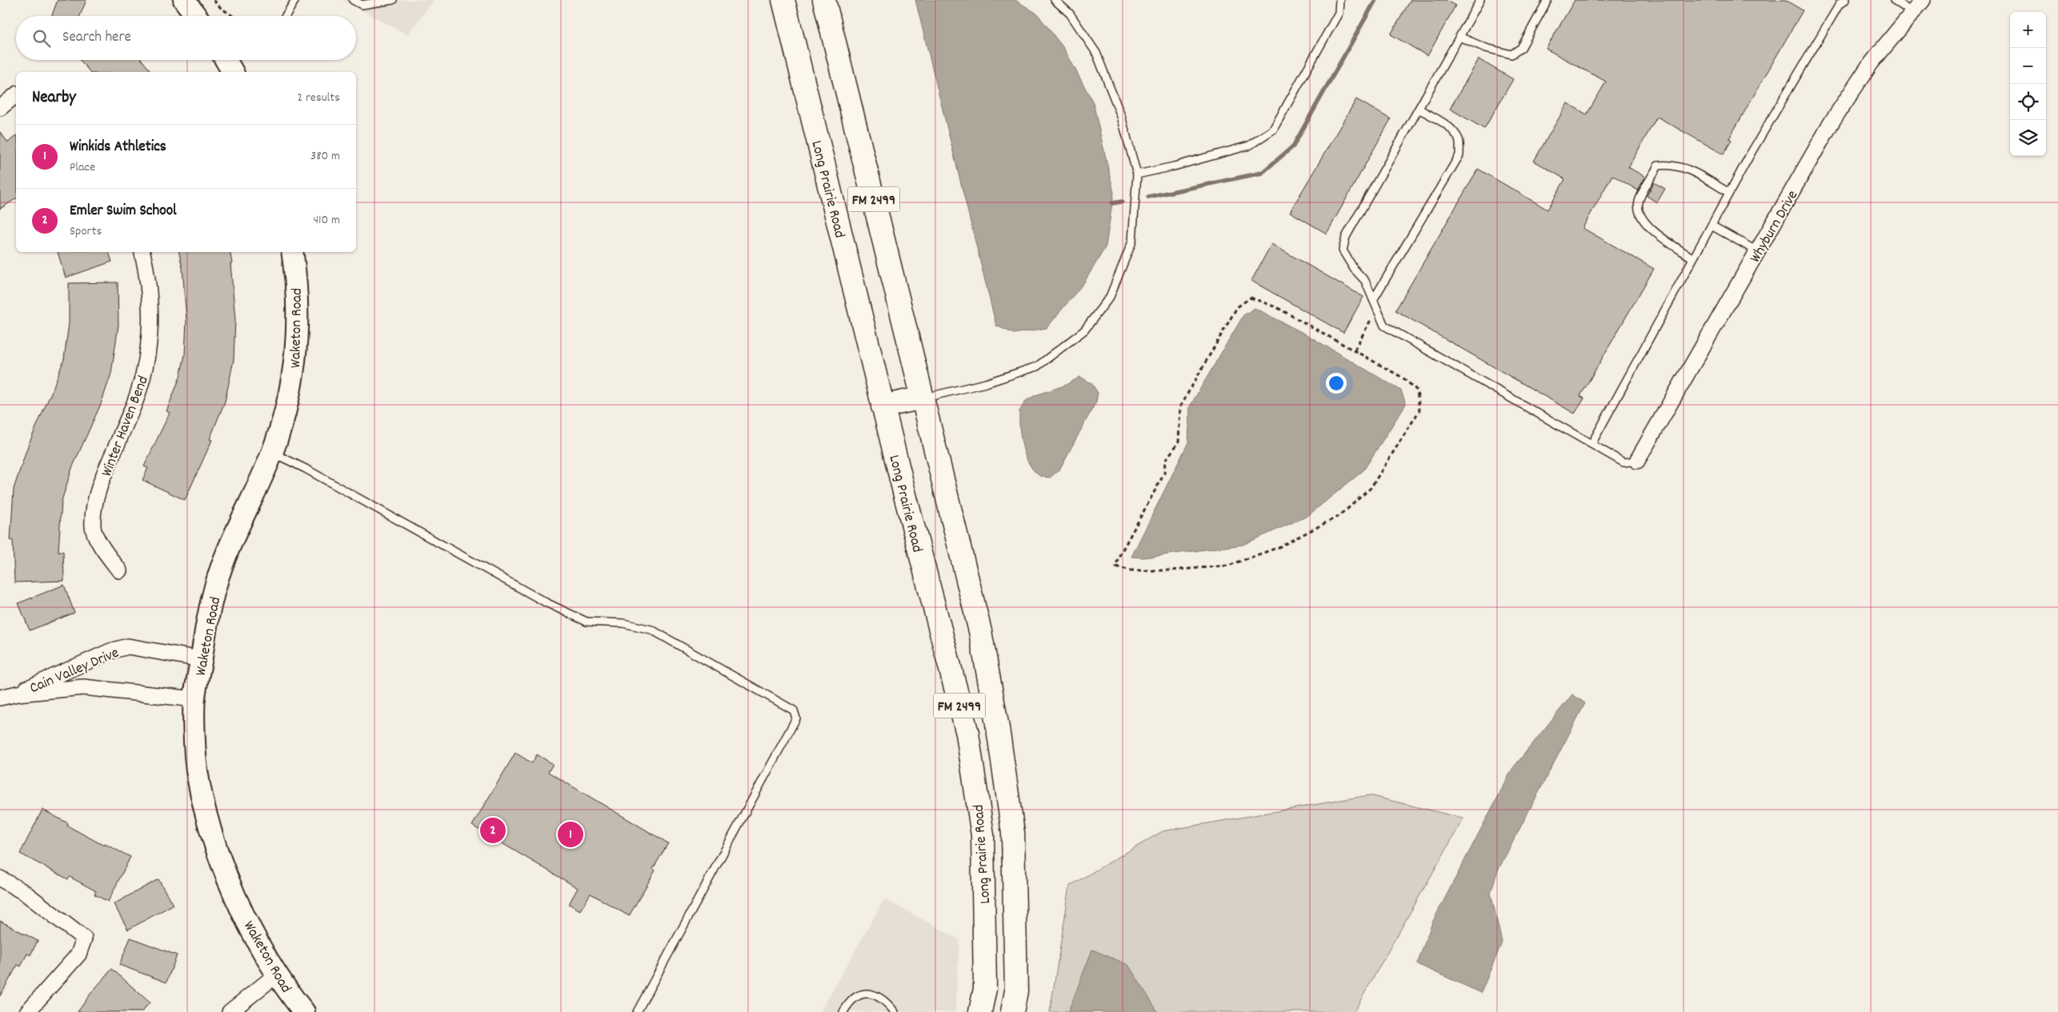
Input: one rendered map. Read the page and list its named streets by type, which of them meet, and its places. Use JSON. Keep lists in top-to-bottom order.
{
  "streets": {
    "main road": ["Long Prairie Road", "FM 2499"],
    "street": [
      "Whyburn Drive",
      "Waketon Road",
      "Winter Haven Bend",
      "Cain Valley Drive"
    ]
  },
  "crossings": [
    ["Waketon Road", "Cain Valley Drive"]
  ],
  "page": {
    "map_buttons": ["+", "−"],
    "search": "Search here",
    "heading": ["Nearby", "2 results"],
    "list": [
      {
        "mark": "1",
        "name": "Winkids Athletics",
        "note": "Place",
        "value": "380 m"
      },
      {
        "mark": "2",
        "name": "Emler Swim School",
        "note": "Sports",
        "value": "410 m"
      }
    ],
    "pins": ["2", "1"]
  }
}
